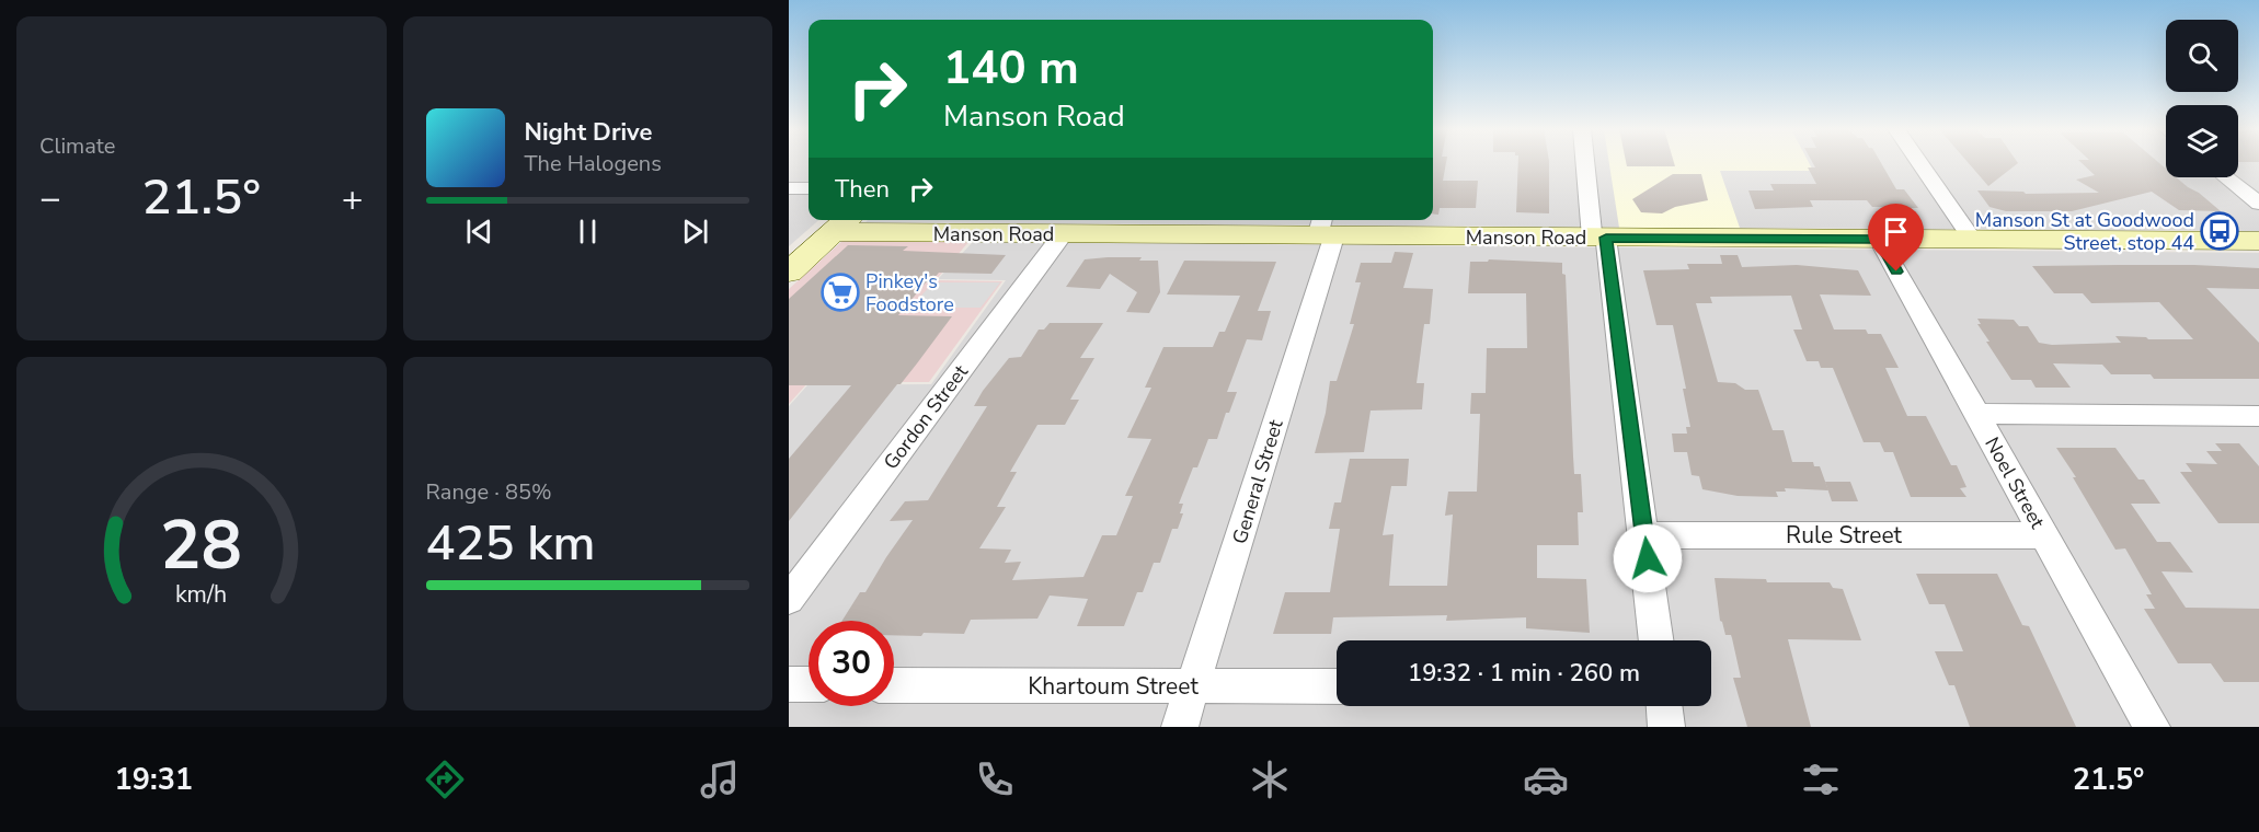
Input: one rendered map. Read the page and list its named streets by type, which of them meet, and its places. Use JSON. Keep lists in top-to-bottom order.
{
  "streets": {
    "street": [
      "Manson Road",
      "Gordon Street",
      "General Street",
      "Noel Street",
      "Rule Street",
      "Khartoum Street"
    ]
  },
  "crossings": [
    ["Manson Road", "Gordon Street"],
    ["Manson Road", "General Street"],
    ["Manson Road", "Noel Street"],
    ["General Street", "Khartoum Street"],
    ["Noel Street", "Rule Street"]
  ],
  "places": {
    "bus stop": ["Manson St at Goodwood Street, stop 44"],
    "supermarket": ["Pinkey's Foodstore"]
  },
  "page": {
    "tile": [
      "Climate",
      ["Range · 85%", "425 km"]
    ],
    "turn": ["140 m", "Manson Road"],
    "song": ["Night Drive", "The Halogens"],
    "then": "Then",
    "heat": ["−", "21.5°", "+"],
    "limit": "30",
    "trip": "19:32 · 1 min · 260 m",
    "tabs": ["19:31", "21.5°"],
    "gauge": ["28", "km/h"]
  }
}
